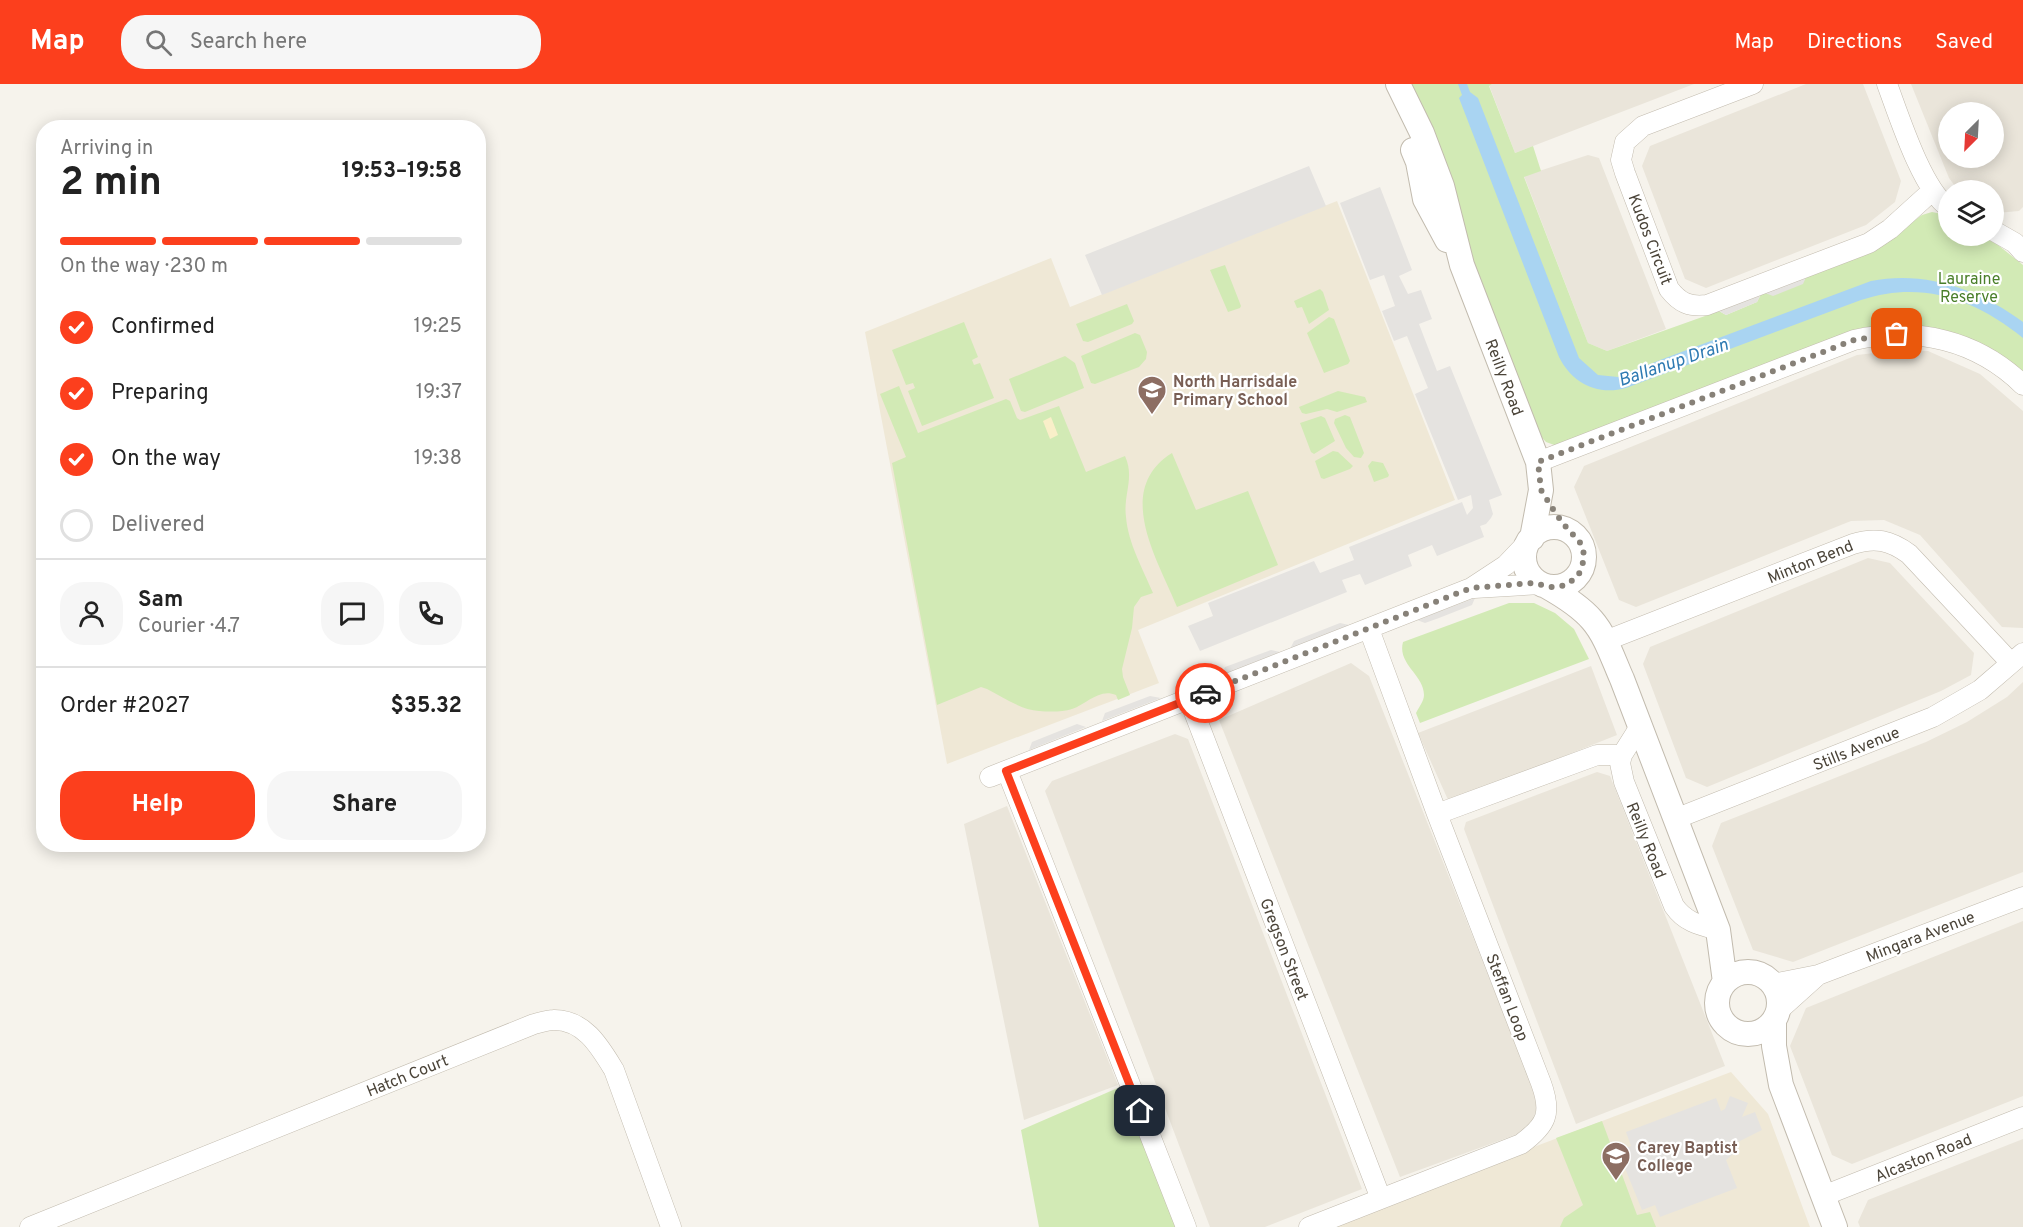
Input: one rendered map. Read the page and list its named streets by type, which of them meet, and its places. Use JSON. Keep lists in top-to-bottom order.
{
  "streets": {
    "street": [
      "Kudos Circuit",
      "Reilly Road",
      "Minton Bend",
      "Stills Avenue",
      "Mingara Avenue",
      "Gregson Street",
      "Steffan Loop",
      "Hatch Court",
      "Alcaston Road"
    ]
  },
  "crossings": [
    ["Reilly Road", "Minton Bend"],
    ["Reilly Road", "Stills Avenue"],
    ["Reilly Road", "Mingara Avenue"],
    ["Minton Bend", "Stills Avenue"],
    ["Gregson Street", "Steffan Loop"]
  ],
  "water": ["Ballanup Drain"],
  "parks": ["Lauraine Reserve"],
  "places": {
    "school or university": ["North Harrisdale Primary School", "Carey Baptist College"]
  },
  "north": "bottom left",
  "page": {
    "header": "Map",
    "search": "Search here",
    "nav": ["Map", "Directions", "Saved"],
    "heading": ["2 min", "Arriving in", "19:53–19:58"],
    "panel": [
      "Sam",
      "Courier · 4.7",
      "Order #2027",
      "$35.32"
    ],
    "bar": "On the way · 230 m",
    "list": [
      ["Confirmed", "19:25"],
      ["Preparing", "19:37"],
      ["On the way", "19:38"],
      "Delivered"
    ],
    "buttons": ["Help", "Share"]
  }
}
